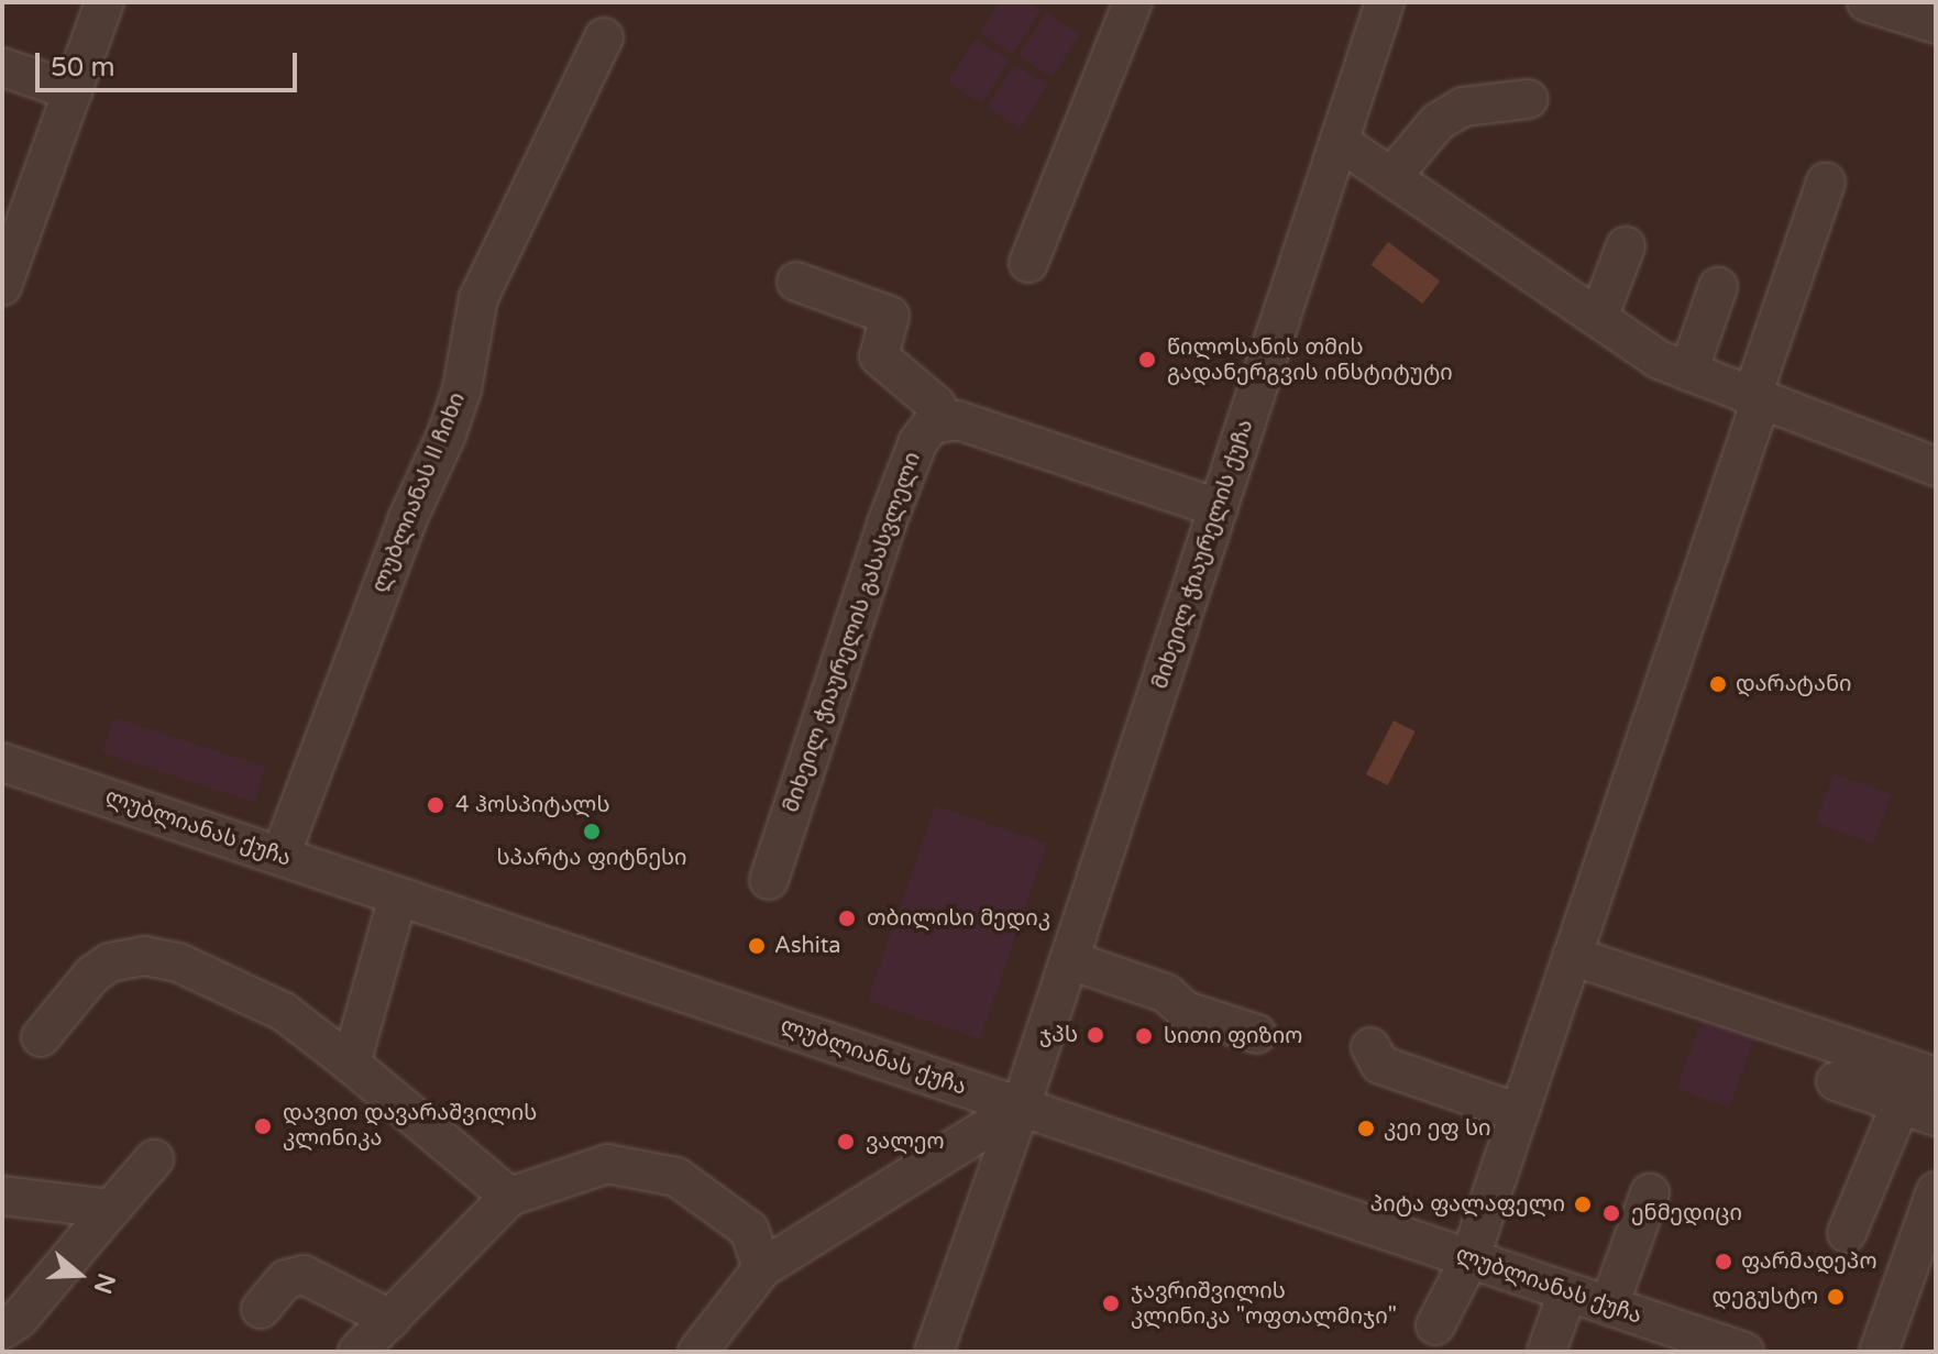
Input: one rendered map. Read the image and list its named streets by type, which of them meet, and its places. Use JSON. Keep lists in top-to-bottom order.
{
  "streets": {
    "street": [
      "ლუბლიანას II ჩიხი",
      "მიხეილ ჭიაურელის ქუჩა",
      "მიხეილ ჭიაურელის გასასვლელი",
      "ლუბლიანას ქუჩა"
    ]
  },
  "crossings": [
    ["ლუბლიანას II ჩიხი", "ლუბლიანას ქუჩა"],
    ["მიხეილ ჭიაურელის ქუჩა", "ლუბლიანას ქუჩა"]
  ],
  "places": [
    "წილოსანის თმის გადანერგვის ინსტიტუტი",
    "დარატანი",
    "4 ჰოსპიტალს",
    "სპარტა ფიტნესი",
    "თბილისი მედიკ",
    "Ashita",
    "ჯპს",
    "სითი ფიზიო",
    "დავით დავარაშვილის კლინიკა",
    "კეი ეფ სი",
    "ვალეო",
    "პიტა ფალაფელი",
    "ენმედიცი",
    "ფარმადეპო",
    "დეგუსტო",
    "ჯავრიშვილის კლინიკა \"ოფთალმიჯი\""
  ],
  "scale_bar": "50 m",
  "north": "right"
}
